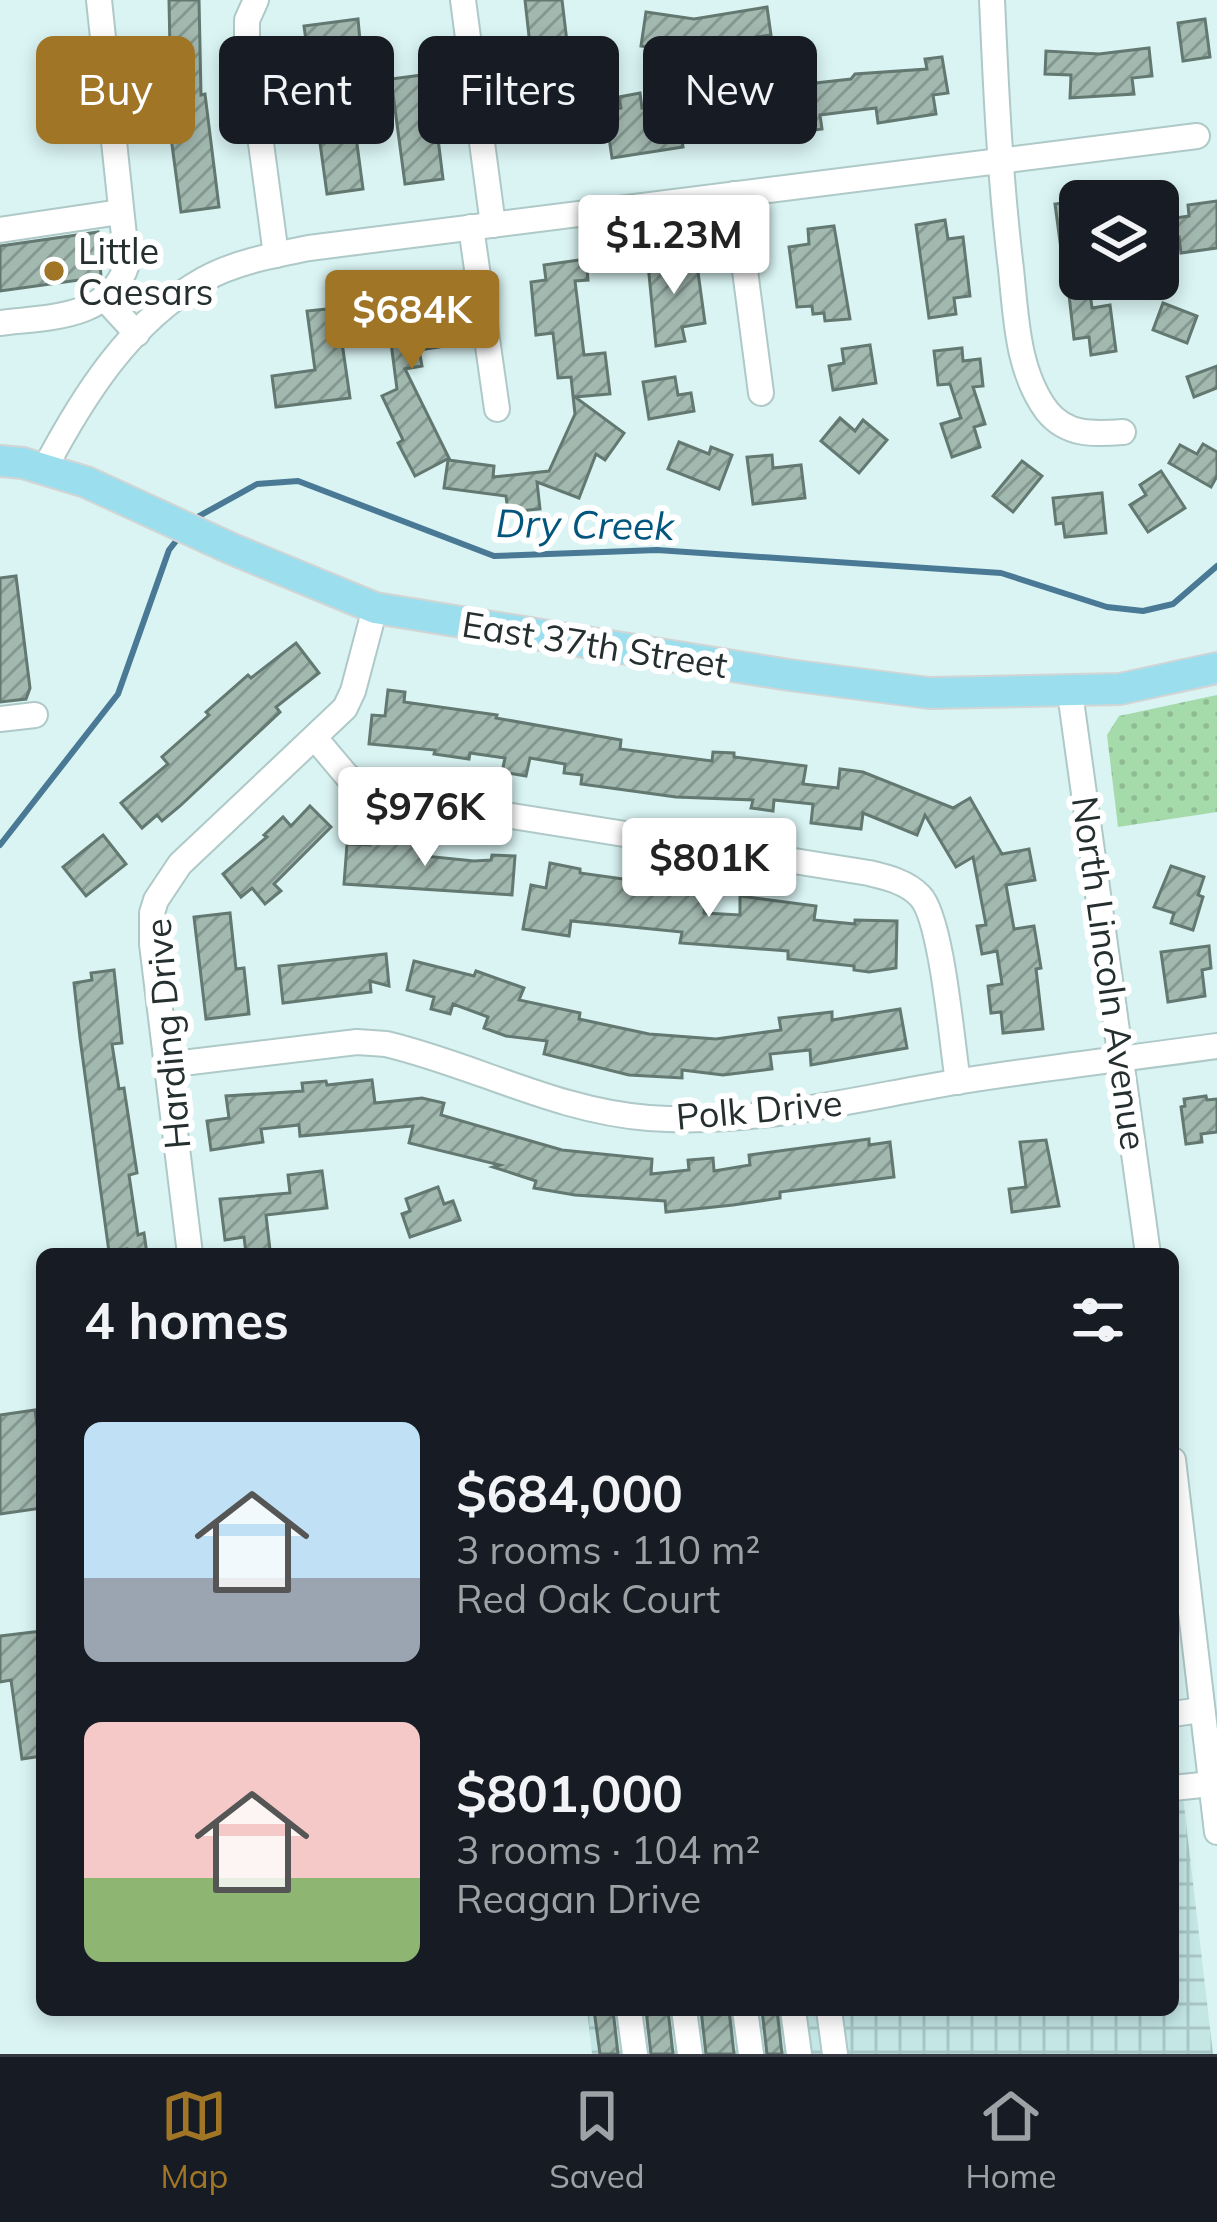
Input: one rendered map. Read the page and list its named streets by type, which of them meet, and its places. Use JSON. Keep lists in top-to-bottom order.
{
  "streets": {
    "main road": ["East 37th Street"],
    "street": ["North Lincoln Avenue", "Harding Drive", "Polk Drive"]
  },
  "crossings": [
    ["East 37th Street", "North Lincoln Avenue"],
    ["East 37th Street", "Harding Drive"],
    ["North Lincoln Avenue", "Polk Drive"],
    ["Harding Drive", "Polk Drive"]
  ],
  "water": ["Dry Creek"],
  "places": ["Little Caesars"],
  "page": {
    "chip": [
      "Buy",
      "Rent",
      "Filters",
      "New"
    ],
    "price": [
      "$1.23M",
      "$684K",
      "$976K",
      "$801K"
    ],
    "heading": "4 homes",
    "list": [
      {
        "name": "$684,000",
        "note": "3 rooms · 110 m² · Red Oak Court"
      },
      {
        "name": "$801,000",
        "note": "3 rooms · 104 m² · Reagan Drive"
      }
    ],
    "tabs": ["Map", "Saved", "Home"]
  }
}
